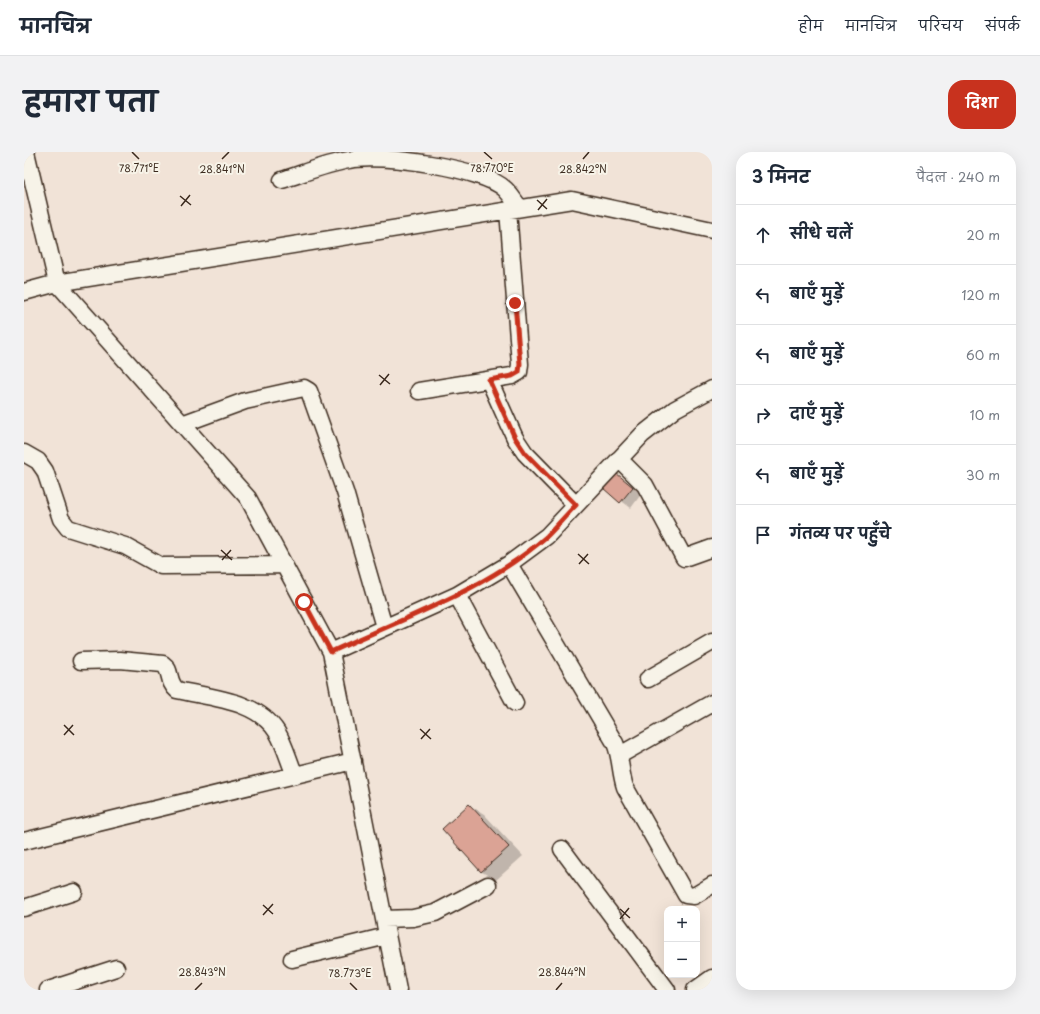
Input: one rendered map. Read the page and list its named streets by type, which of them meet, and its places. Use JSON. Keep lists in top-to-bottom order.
{
  "page": {
    "header": "मानचित्र",
    "nav": [
      "होम",
      "मानचित्र",
      "परिचय",
      "संपर्क"
    ],
    "title": "हमारा पता",
    "buttons": "दिशा",
    "heading": ["3 मिनट", "पैदल · 240 m"],
    "list": [
      ["सीधे चलें", "20 m"],
      ["बाएँ मुड़ें", "120 m"],
      ["बाएँ मुड़ें", "60 m"],
      ["दाएँ मुड़ें", "10 m"],
      ["बाएँ मुड़ें", "30 m"],
      "गंतव्य पर पहुँचे"
    ],
    "map_buttons": ["+", "−"]
  },
  "coordinates": [
    "78.771°E",
    "78.770°E",
    "28.842°N",
    "28.841°N",
    "28.843°N",
    "28.844°N",
    "78.773°E"
  ]
}
